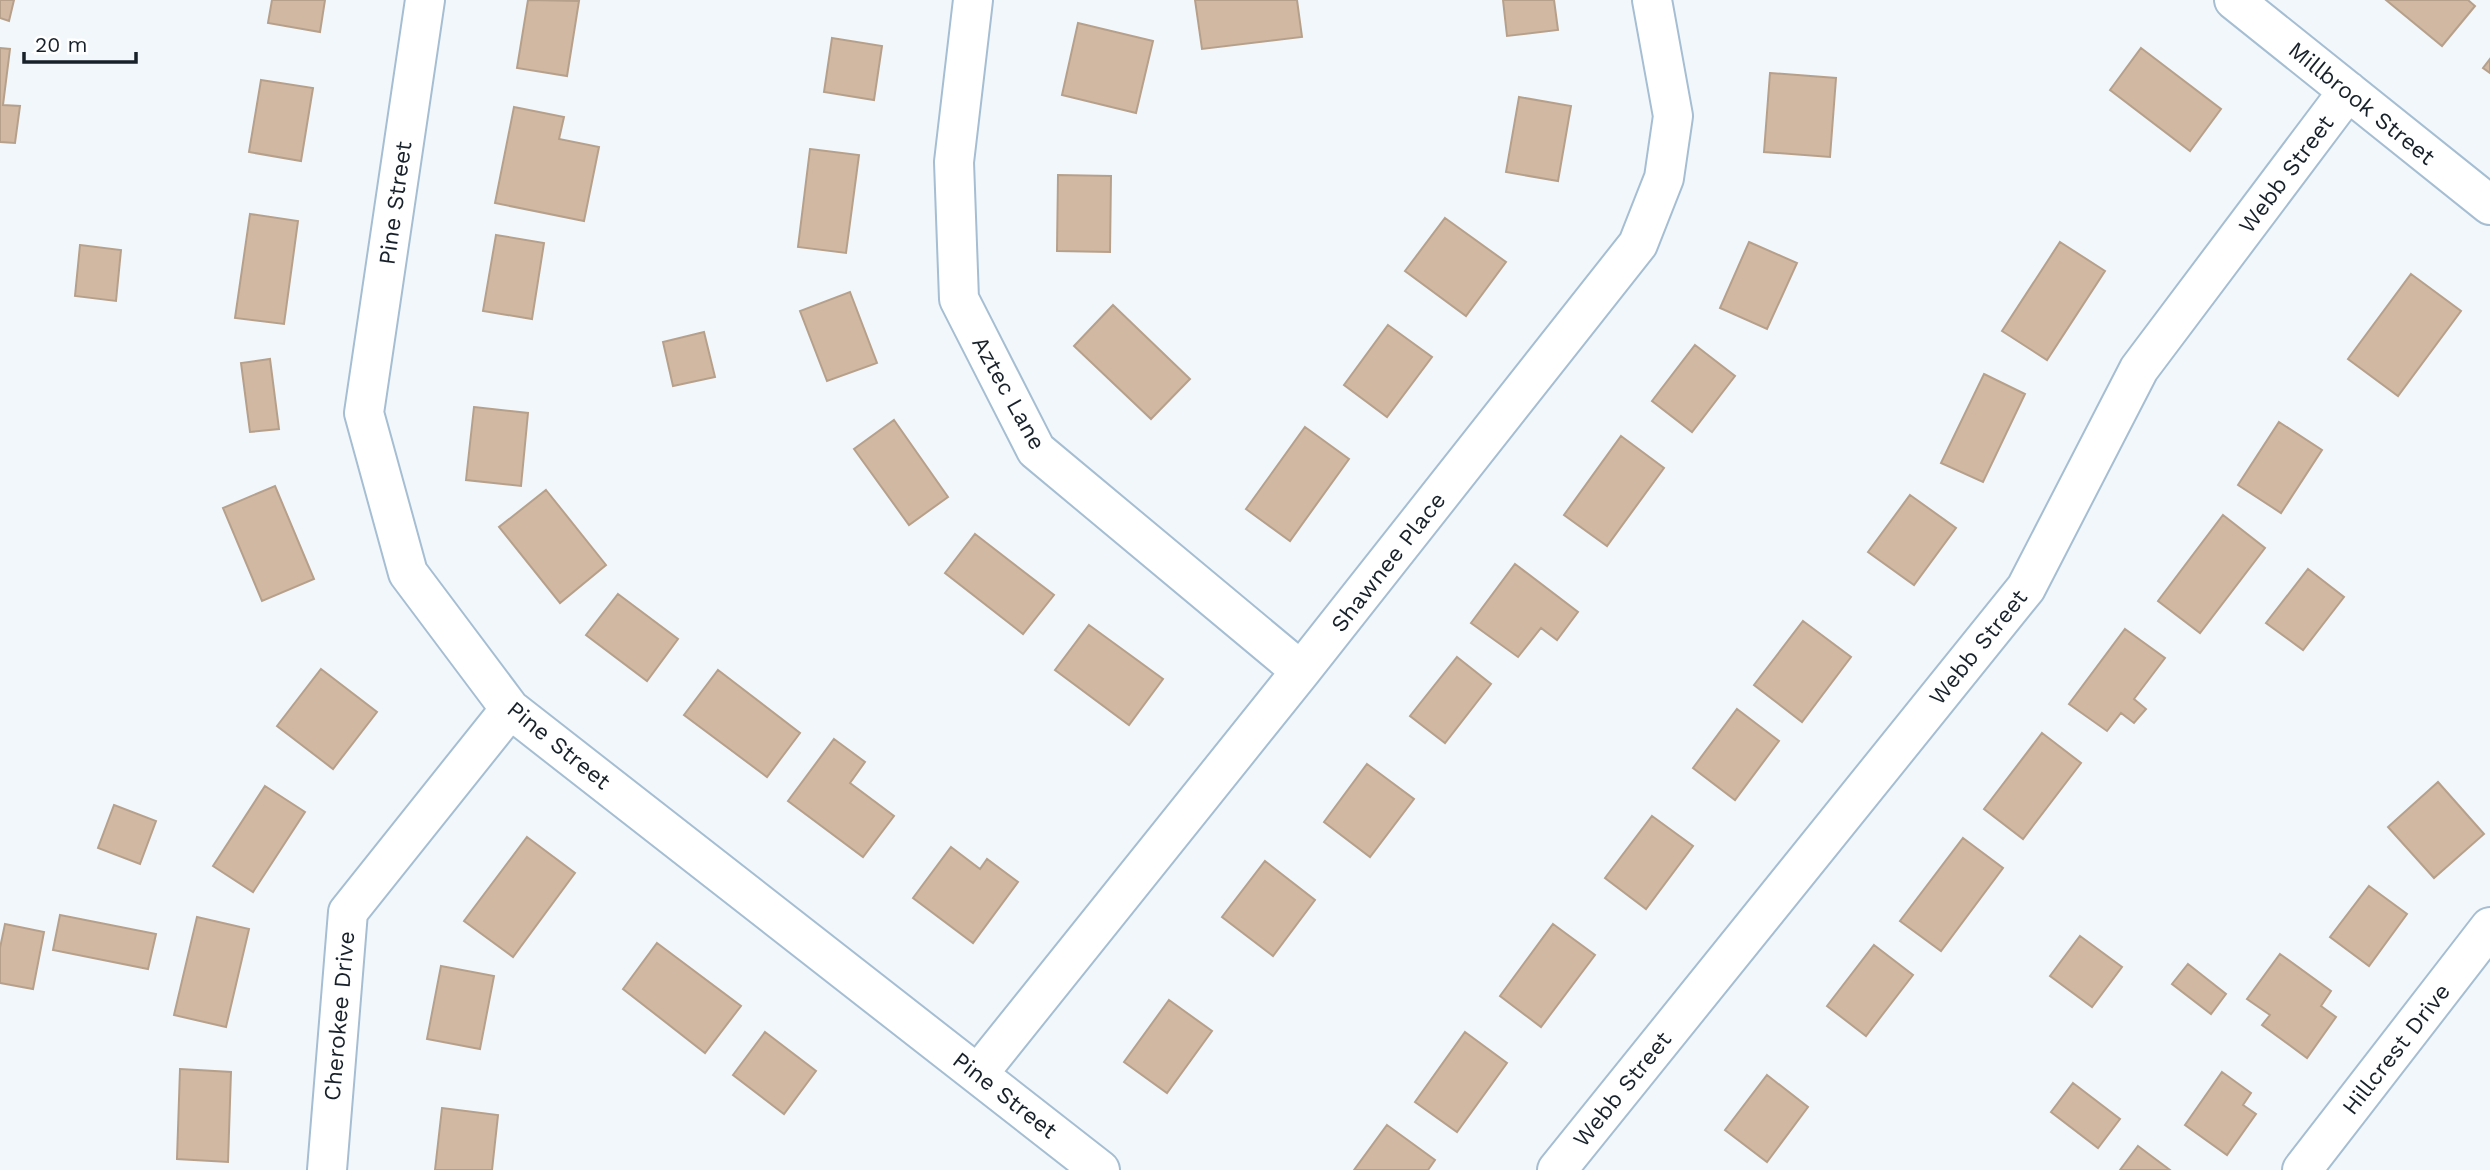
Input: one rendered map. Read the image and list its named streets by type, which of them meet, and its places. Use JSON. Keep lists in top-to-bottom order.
{
  "streets": {
    "street": [
      "Millbrook Street",
      "Webb Street",
      "Pine Street",
      "Aztec Lane",
      "Shawnee Place",
      "Cherokee Drive",
      "Hillcrest Drive"
    ]
  },
  "crossings": [
    ["Millbrook Street", "Webb Street"],
    ["Pine Street", "Shawnee Place"],
    ["Pine Street", "Cherokee Drive"],
    ["Aztec Lane", "Shawnee Place"]
  ],
  "scale_bar": "20 m"
}
